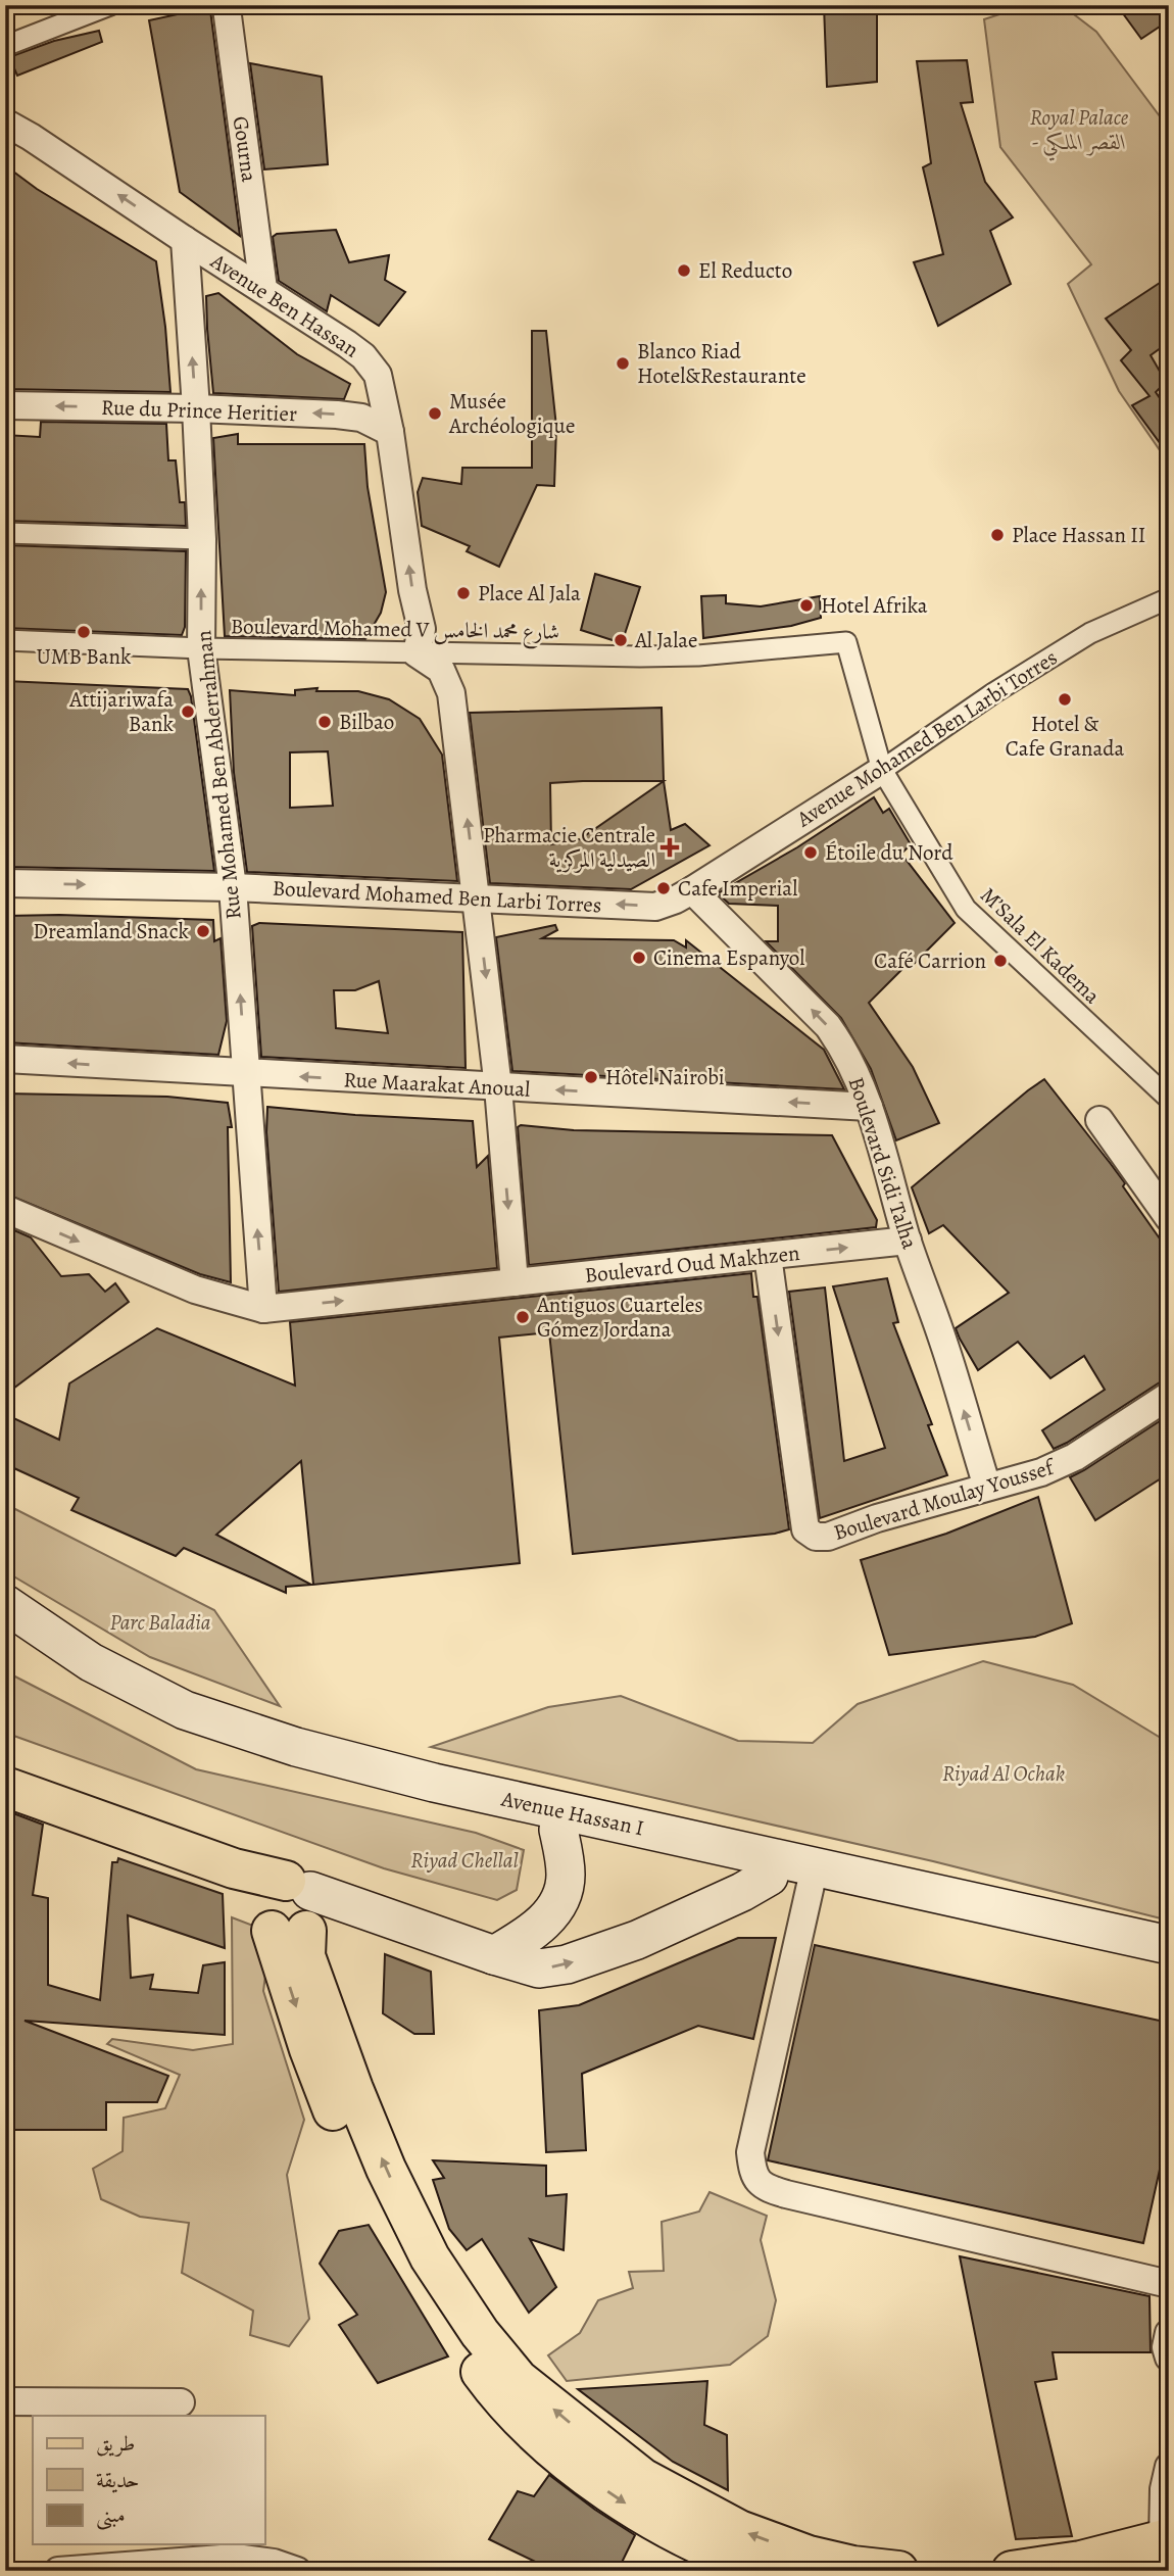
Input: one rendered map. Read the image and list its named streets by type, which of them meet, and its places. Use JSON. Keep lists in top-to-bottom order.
{
  "streets": {
    "main road": ["Avenue Hassan I"],
    "street": [
      "Gourna",
      "Avenue Ben Hassan",
      "Rue du Prince Heritier",
      "Boulevard Mohamed V شارع محمد الخامس",
      "Avenue Mohamed Ben Larbi Torres",
      "Rue Mohamed Ben Abderrahman",
      "Boulevard Mohamed Ben Larbi Torres",
      "M’Sala El Kadema",
      "Rue Maarakat Anoual",
      "Boulevard Sidi Talha",
      "Boulevard Oud Makhzen",
      "Boulevard Moulay Youssef"
    ]
  },
  "crossings": [
    ["Gourna", "Avenue Ben Hassan"],
    ["Avenue Ben Hassan", "Rue du Prince Heritier"],
    ["Avenue Ben Hassan", "Boulevard Mohamed V شارع محمد الخامس"],
    ["Avenue Ben Hassan", "Rue Mohamed Ben Abderrahman"],
    ["Rue du Prince Heritier", "Rue Mohamed Ben Abderrahman"],
    ["Boulevard Mohamed V شارع محمد الخامس", "Avenue Mohamed Ben Larbi Torres"],
    ["Boulevard Mohamed V شارع محمد الخامس", "Rue Mohamed Ben Abderrahman"],
    ["Boulevard Mohamed V شارع محمد الخامس", "M’Sala El Kadema"],
    ["Avenue Mohamed Ben Larbi Torres", "Boulevard Mohamed Ben Larbi Torres"],
    ["Avenue Mohamed Ben Larbi Torres", "M’Sala El Kadema"],
    ["Avenue Mohamed Ben Larbi Torres", "Boulevard Sidi Talha"],
    ["Rue Mohamed Ben Abderrahman", "Boulevard Mohamed Ben Larbi Torres"],
    ["Rue Mohamed Ben Abderrahman", "Rue Maarakat Anoual"],
    ["Rue Mohamed Ben Abderrahman", "Boulevard Oud Makhzen"],
    ["Boulevard Mohamed Ben Larbi Torres", "Boulevard Sidi Talha"],
    ["Rue Maarakat Anoual", "Boulevard Sidi Talha"],
    ["Boulevard Sidi Talha", "Boulevard Oud Makhzen"],
    ["Boulevard Sidi Talha", "Boulevard Moulay Youssef"],
    ["Boulevard Oud Makhzen", "Boulevard Moulay Youssef"]
  ],
  "one_way": [
    "Avenue Ben Hassan",
    "Rue Mohamed Ben Abderrahman",
    "Boulevard Sidi Talha",
    "Boulevard Oud Makhzen"
  ],
  "parks": [
    "Royal Palace - القصر الملكي",
    "Parc Baladia",
    "Riyad Al Ochak",
    "Riyad Chellal"
  ],
  "places": {
    "other": [
      "El Reducto",
      "Blanco Riad Hotel&Restaurante",
      "Musée Archéologique",
      "Place Hassan II",
      "Place Al Jala",
      "Hotel Afrika",
      "UMB Bank",
      "Al Jalae",
      "Hotel & Cafe Granada",
      "Attijariwafa Bank",
      "Bilbao",
      "Étoile du Nord",
      "Cafe Imperial",
      "Dreamland Snack",
      "Cinema Espanyol",
      "Café Carrion",
      "Hôtel Nairobi",
      "Antiguos Cuarteles Gómez Jordana"
    ],
    "health": ["Pharmacie Centrale الصيدلية المركزية"]
  },
  "legend": ["طريق", "حديقة", "مبنى"]
}
